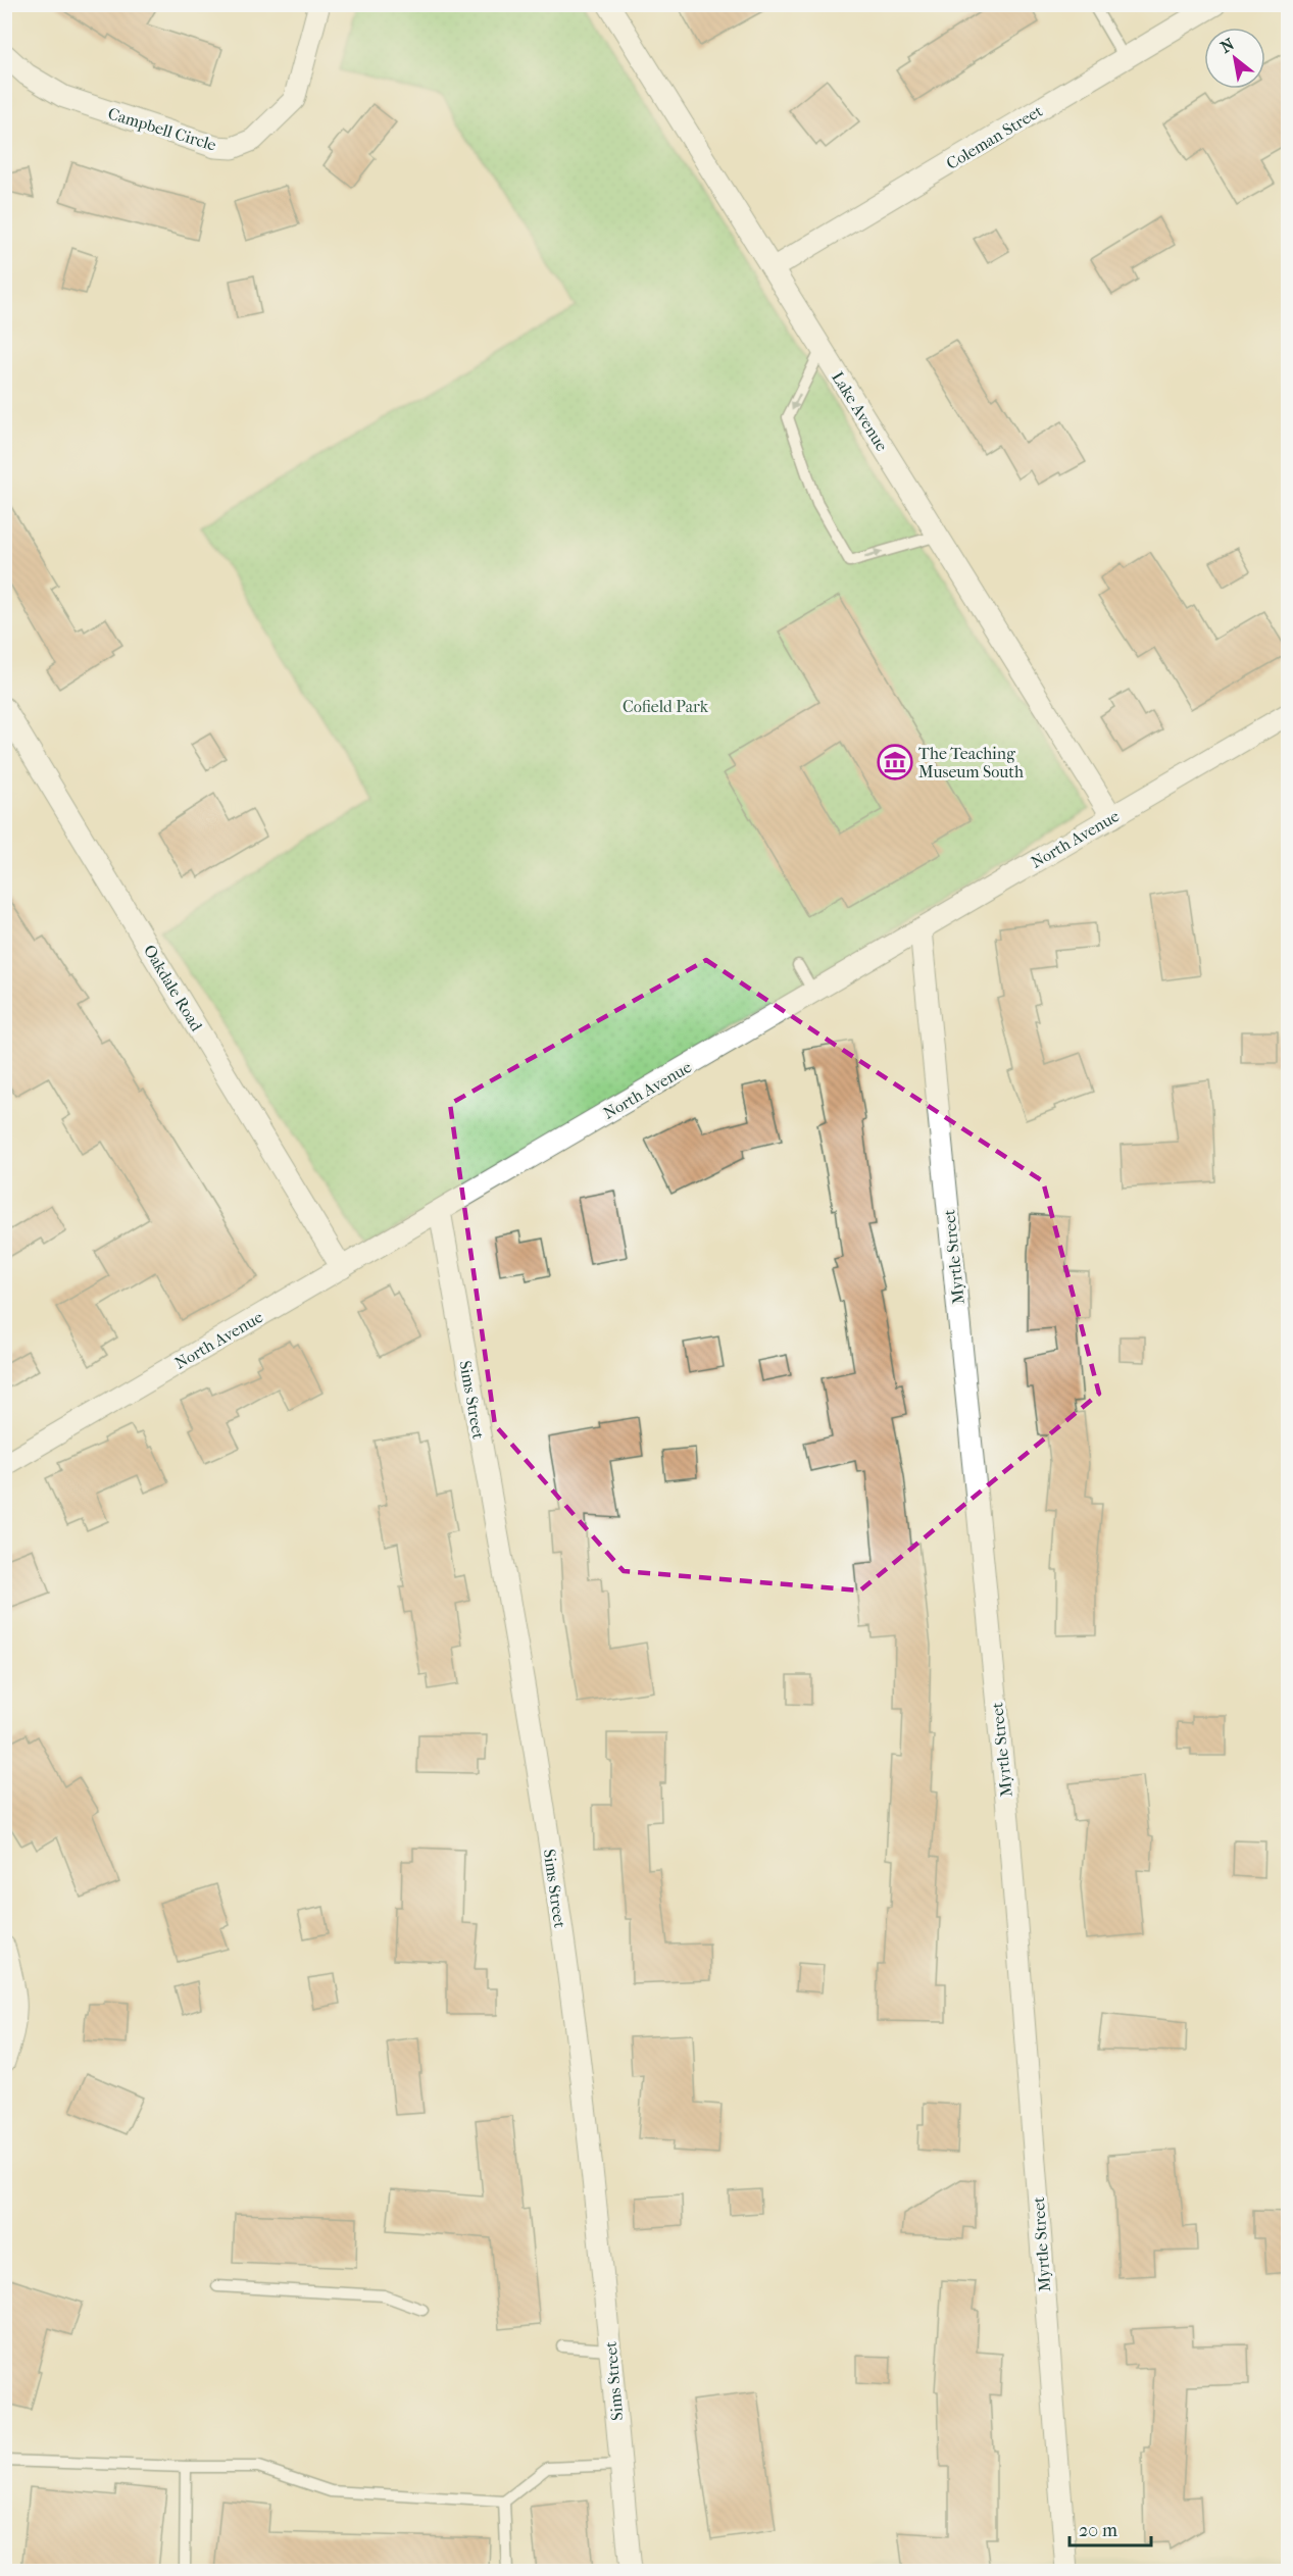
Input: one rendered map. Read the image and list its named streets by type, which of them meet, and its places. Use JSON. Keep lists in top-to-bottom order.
{
  "streets": {
    "street": [
      "Campbell Circle",
      "Coleman Street",
      "Lake Avenue",
      "North Avenue",
      "Oakdale Road",
      "Myrtle Street",
      "Sims Street"
    ]
  },
  "crossings": [
    ["Coleman Street", "Lake Avenue"],
    ["Lake Avenue", "North Avenue"],
    ["North Avenue", "Oakdale Road"],
    ["North Avenue", "Myrtle Street"],
    ["North Avenue", "Sims Street"]
  ],
  "parks": ["Cofield Park"],
  "places": {
    "museum": ["The Teaching Museum South"]
  },
  "scale_bar": "20 m",
  "north": "top left"
}
